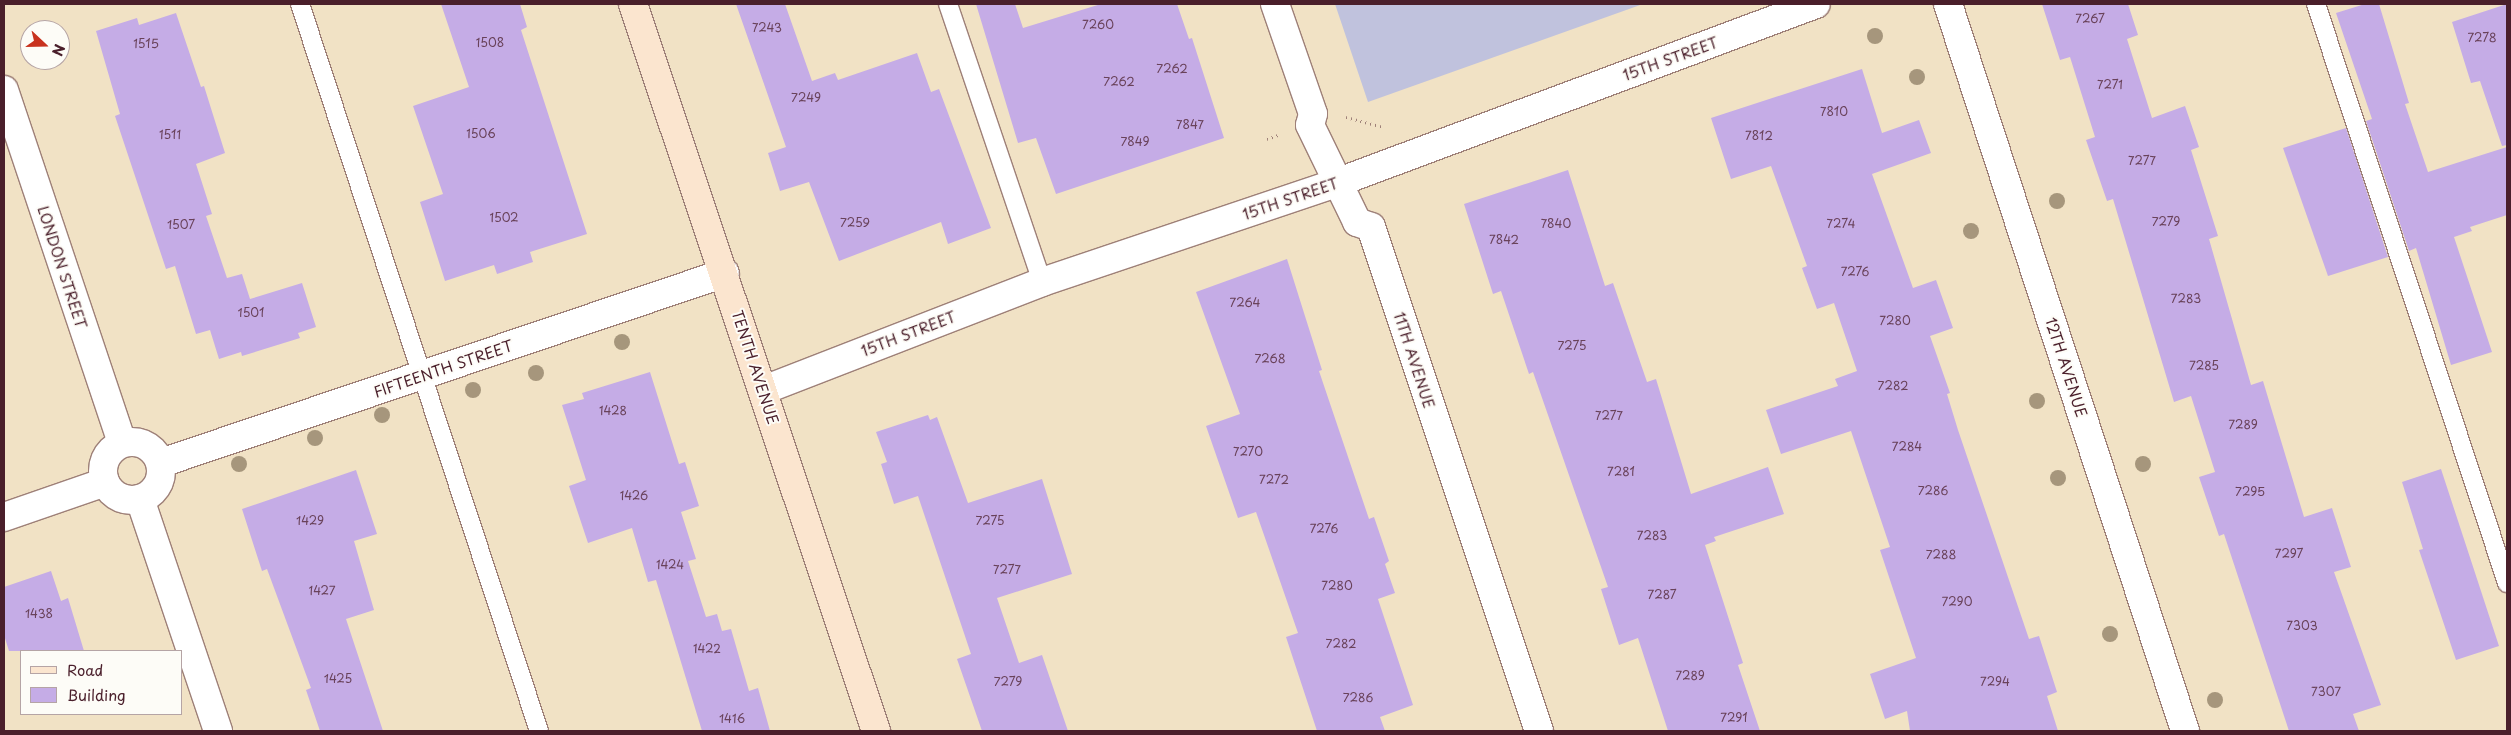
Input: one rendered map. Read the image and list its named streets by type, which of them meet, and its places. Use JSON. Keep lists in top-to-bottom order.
{
  "streets": {
    "main road": ["TENTH AVENUE"],
    "street": [
      "15TH STREET",
      "LONDON STREET",
      "11TH AVENUE",
      "12TH AVENUE",
      "FIFTEENTH STREET"
    ]
  },
  "crossings": [
    ["15TH STREET", "11TH AVENUE"],
    ["15TH STREET", "TENTH AVENUE"],
    ["LONDON STREET", "FIFTEENTH STREET"],
    ["TENTH AVENUE", "FIFTEENTH STREET"]
  ],
  "house_numbers": [
    "7267",
    "7260",
    "7243",
    "7278",
    "1508",
    "1515",
    "7262",
    "7262",
    "7271",
    "7249",
    "7810",
    "7847",
    "1506",
    "1511",
    "7812",
    "7849",
    "7277",
    "1502",
    "7279",
    "7259",
    "7840",
    "7274",
    "1507",
    "7842",
    "7276",
    "7283",
    "7264",
    "1501",
    "7280",
    "7275",
    "7268",
    "7285",
    "7282",
    "1428",
    "7277",
    "7289",
    "7284",
    "7270",
    "7281",
    "7272",
    "7286",
    "7295",
    "1426",
    "1429",
    "7275",
    "7276",
    "7283",
    "7297",
    "7288",
    "1424",
    "7277",
    "7280",
    "1427",
    "7287",
    "7290",
    "1438",
    "7303",
    "7282",
    "1422",
    "7289",
    "1425",
    "7279",
    "7294",
    "7307",
    "7286",
    "7291",
    "1416"
  ],
  "legend": ["Road", "Building"],
  "north": "right"
}
